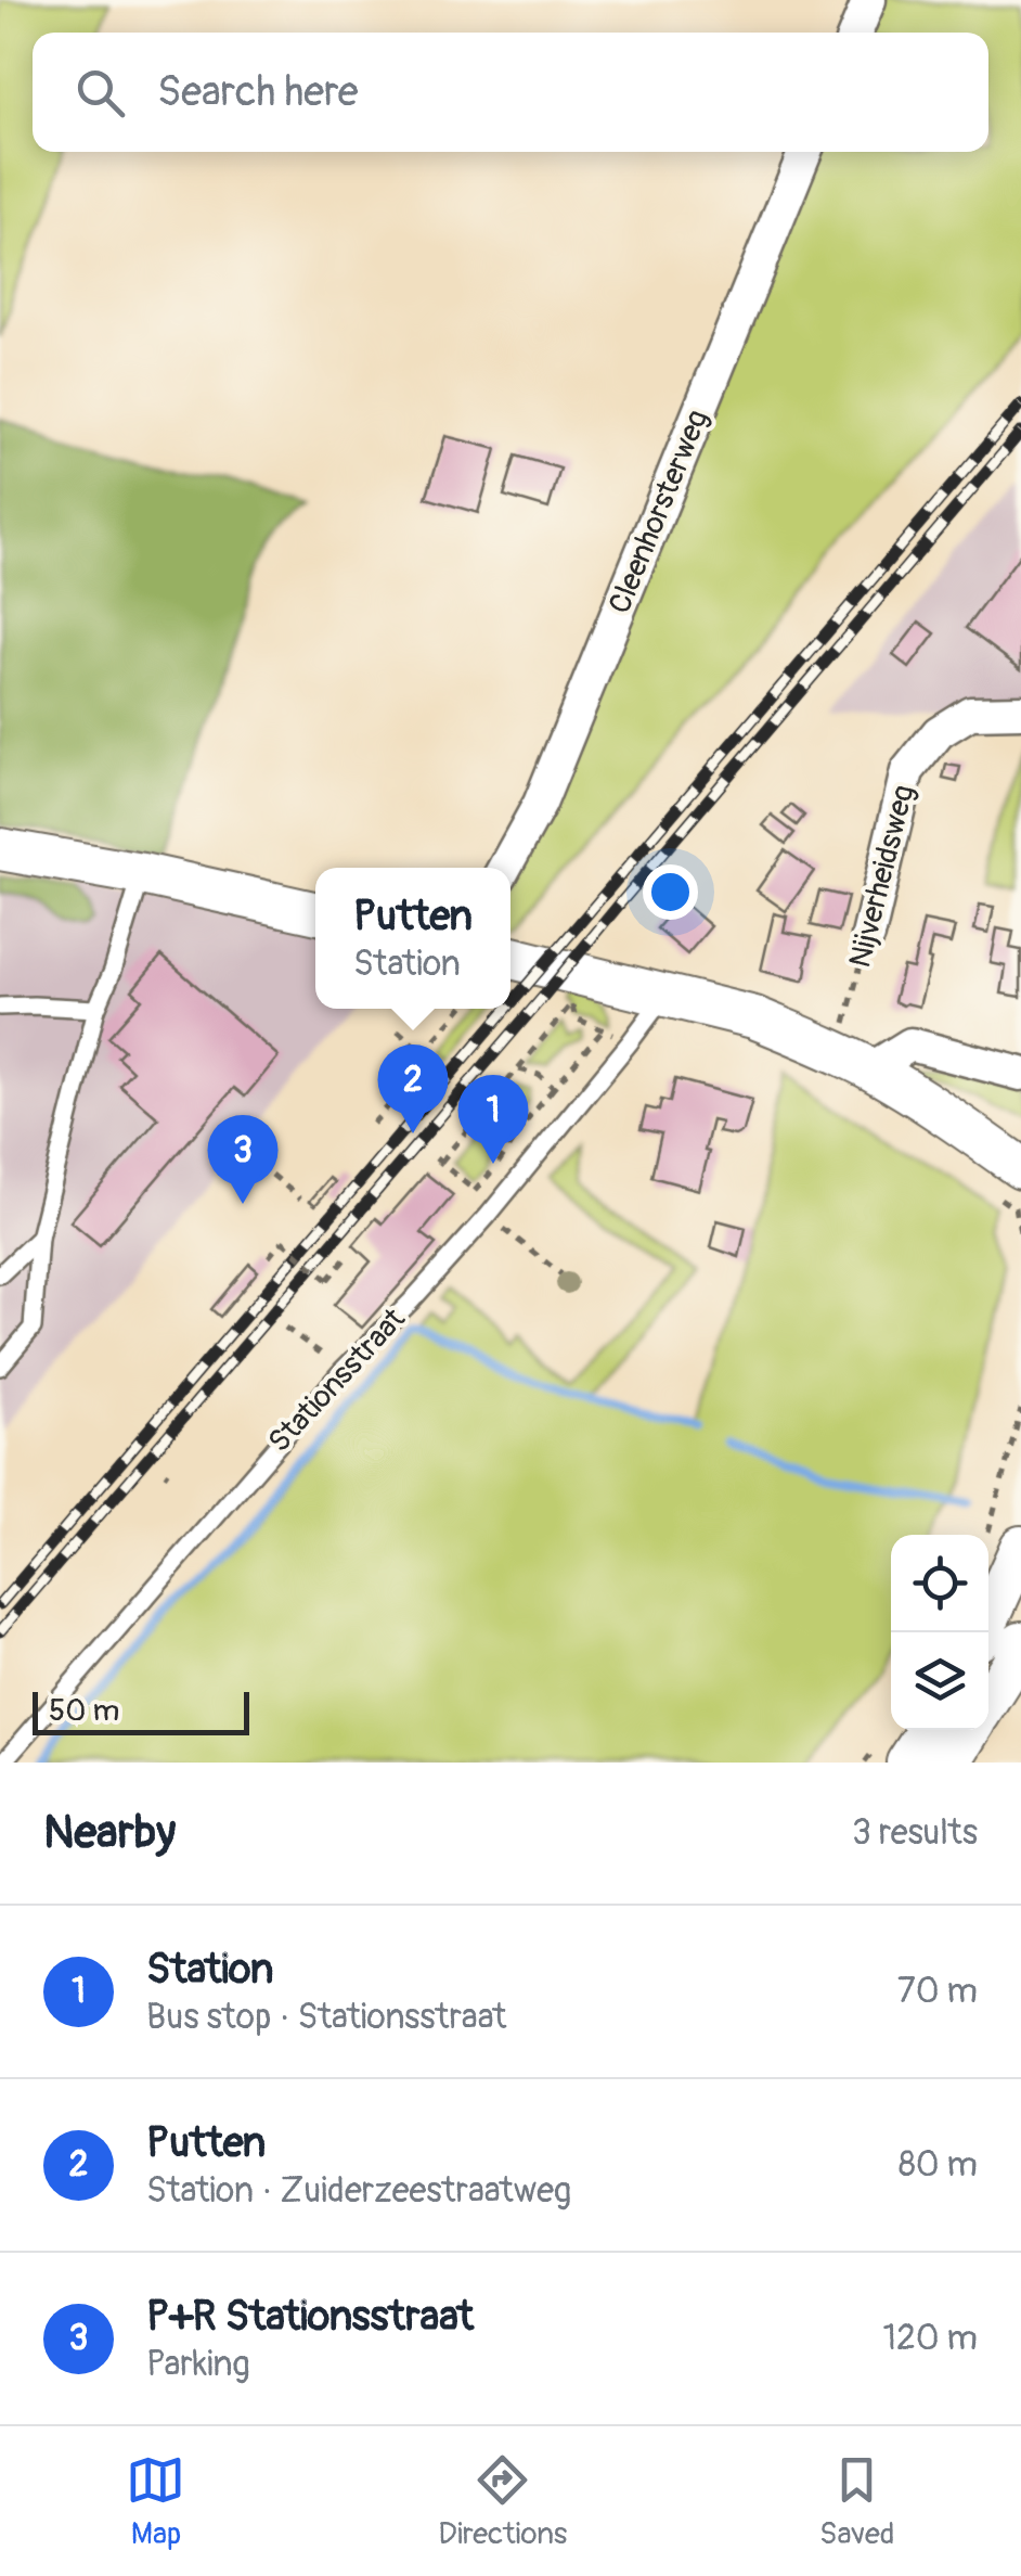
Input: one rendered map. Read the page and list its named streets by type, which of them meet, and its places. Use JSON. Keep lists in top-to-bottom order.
{
  "streets": {
    "street": ["Cleenhorsterweg", "Nijverheidsweg"],
    "lane": ["Stationsstraat"]
  },
  "scale_bar": "50 m",
  "page": {
    "search": "Search here",
    "popup": ["Putten", "Station"],
    "pins": ["2", "1", "3"],
    "scale": "50 m",
    "heading": ["Nearby", "3 results"],
    "list": [
      {
        "mark": "1",
        "name": "Station",
        "note": "Bus stop · Stationsstraat",
        "value": "70 m"
      },
      {
        "mark": "2",
        "name": "Putten",
        "note": "Station · Zuiderzeestraatweg",
        "value": "80 m"
      },
      {
        "mark": "3",
        "name": "P+R Stationsstraat",
        "note": "Parking",
        "value": "120 m"
      }
    ],
    "nav": ["Map", "Directions", "Saved"]
  }
}
